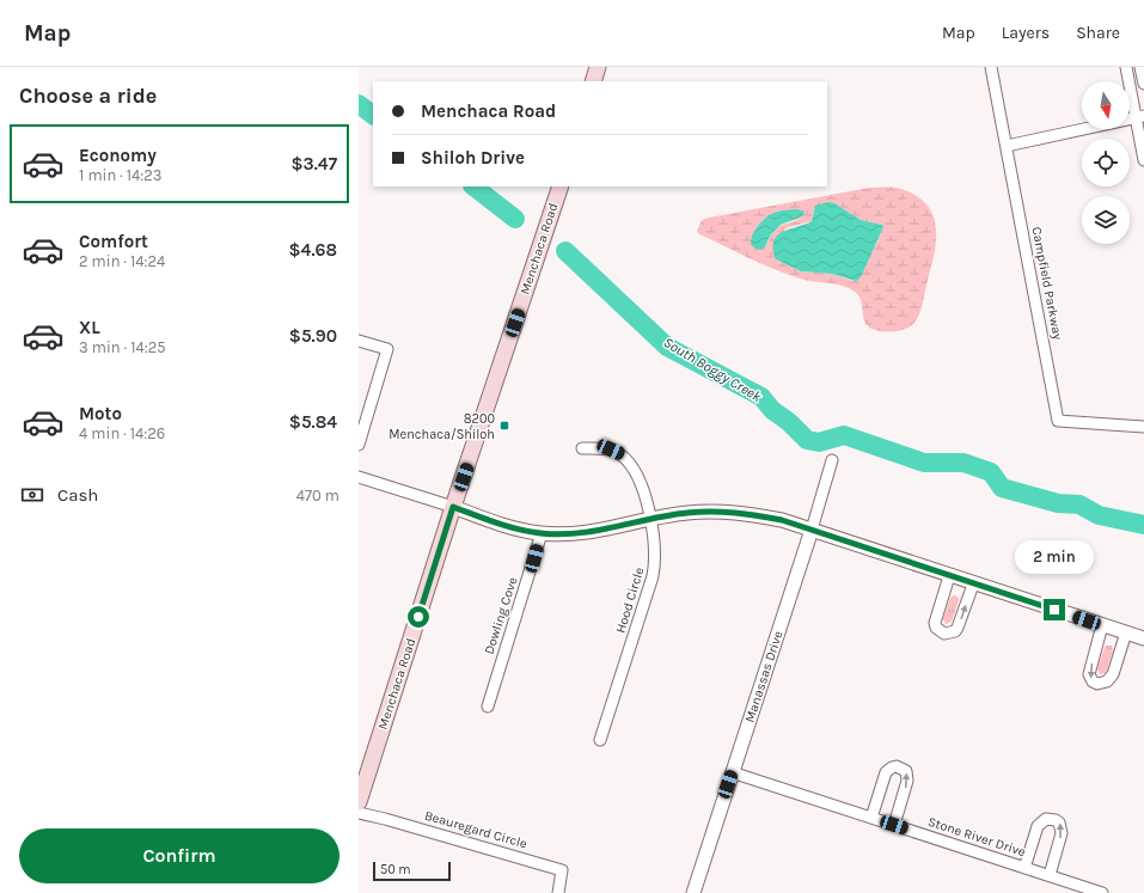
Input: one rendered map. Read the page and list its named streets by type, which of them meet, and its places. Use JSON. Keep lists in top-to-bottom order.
{
  "streets": {
    "main road": ["Menchaca Road"],
    "street": [
      "Campfield Parkway",
      "Hood Circle",
      "Dowling Cove",
      "Manassas Drive",
      "Beauregard Circle",
      "Stone River Drive"
    ]
  },
  "crossings": [
    ["Manassas Drive", "Stone River Drive"]
  ],
  "water": ["South Boggy Creek"],
  "places": {
    "transit": ["8200 Menchaca/Shiloh"]
  },
  "scale_bar": "50 m",
  "north": "bottom",
  "page": {
    "header": "Map",
    "nav": ["Map", "Layers", "Share"],
    "heading": "Choose a ride",
    "banner": ["Menchaca Road", "Shiloh Drive"],
    "list": [
      {
        "name": "Economy",
        "note": "1 min · 14:23",
        "value": "$3.47"
      },
      {
        "name": "Comfort",
        "note": "2 min · 14:24",
        "value": "$4.68"
      },
      {
        "name": "XL",
        "note": "3 min · 14:25",
        "value": "$5.90"
      },
      {
        "name": "Moto",
        "note": "4 min · 14:26",
        "value": "$5.84"
      }
    ],
    "pay": ["Cash", "470 m"],
    "bubble": "2 min",
    "buttons": "Confirm",
    "scale": "50 m"
  }
}
